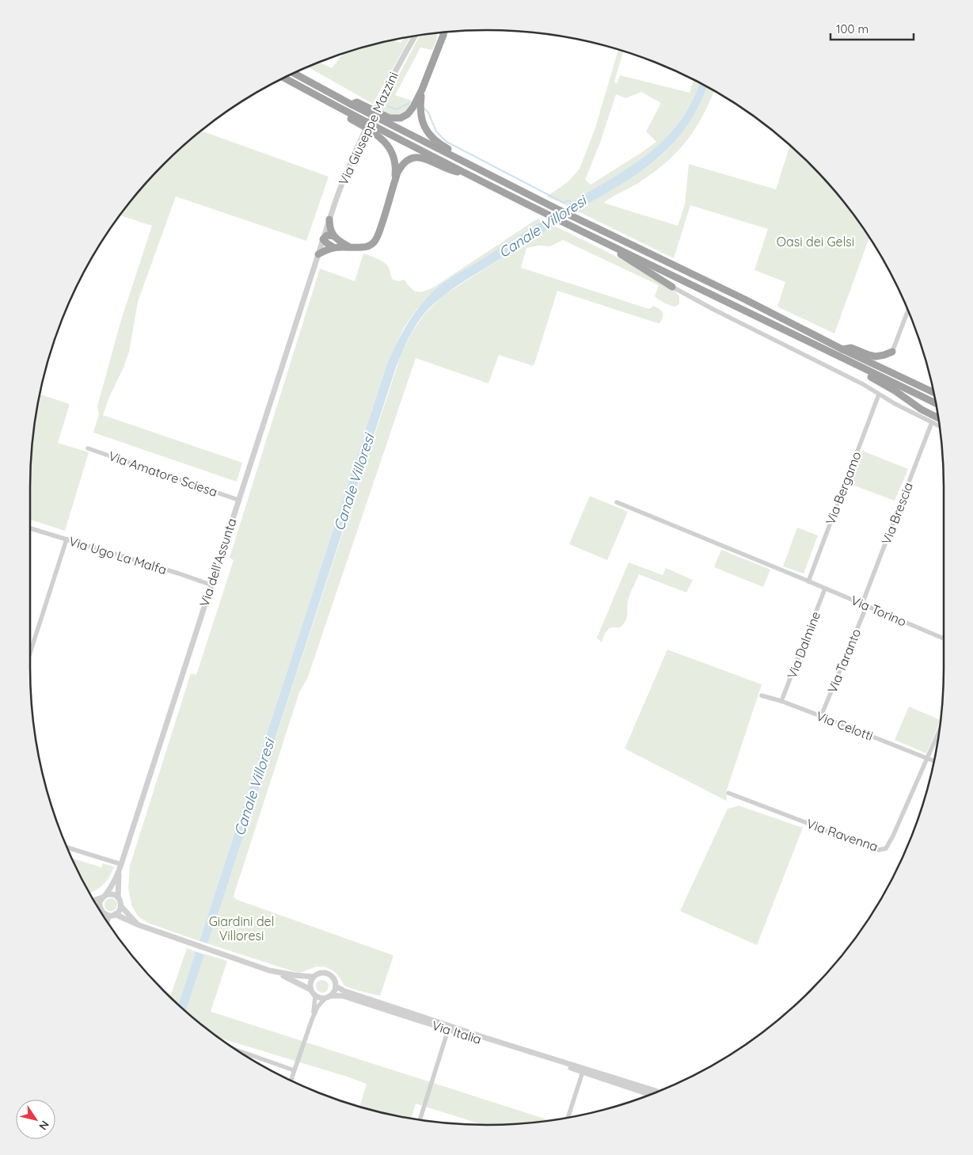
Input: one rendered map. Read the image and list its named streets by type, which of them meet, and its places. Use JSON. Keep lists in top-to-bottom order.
{
  "streets": {
    "street": [
      "Via Giuseppe Mazzini",
      "Via Amatore Sciesa",
      "Via Bergamo",
      "Via Brescia",
      "Via Ugo La Malfa",
      "Via dell'Assunta",
      "Via Torino",
      "Via Dalmine",
      "Via Taranto",
      "Via Celotti",
      "Via Ravenna",
      "Via Italia"
    ]
  },
  "crossings": [
    ["Via Giuseppe Mazzini", "Via dell'Assunta"],
    ["Via Amatore Sciesa", "Via dell'Assunta"],
    ["Via Bergamo", "Via Torino"],
    ["Via Brescia", "Via Torino"],
    ["Via Brescia", "Via Taranto"],
    ["Via Ugo La Malfa", "Via dell'Assunta"],
    ["Via Torino", "Via Dalmine"],
    ["Via Torino", "Via Taranto"],
    ["Via Dalmine", "Via Celotti"],
    ["Via Taranto", "Via Celotti"],
    ["Via Celotti", "Via Ravenna"]
  ],
  "water": ["Canale Villoresi"],
  "parks": ["Oasi dei Gelsi", "Giardini del Villoresi"],
  "scale_bar": "100 m",
  "north": "bottom right"
}
